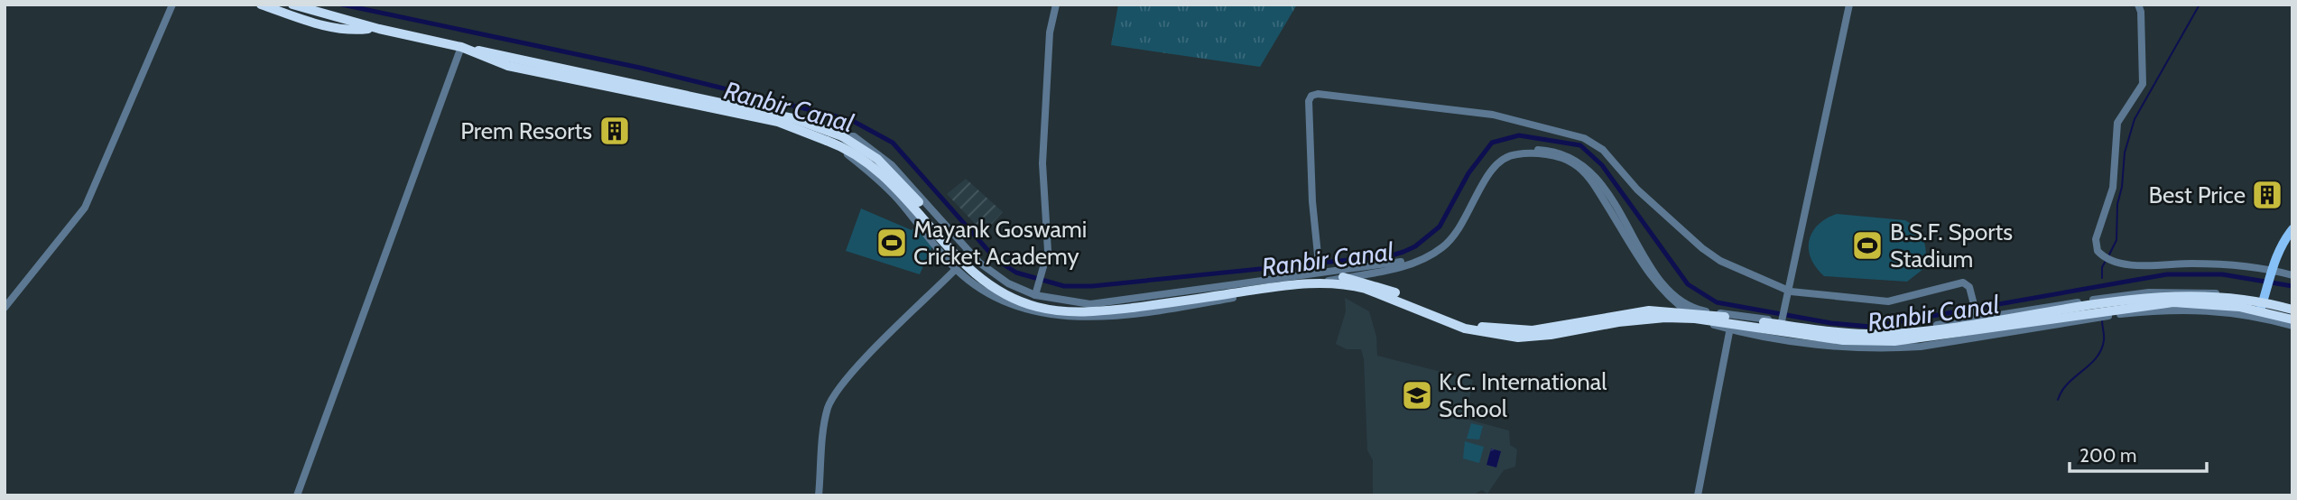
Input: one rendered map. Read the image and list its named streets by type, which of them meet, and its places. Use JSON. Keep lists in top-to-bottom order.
{
  "water": ["Ranbir Canal"],
  "places": {
    "building": ["Prem Resorts", "Best Price"],
    "sports": ["Mayank Goswami Cricket Academy", "B.S.F. Sports Stadium"],
    "school or university": ["K.C. International School"]
  },
  "scale_bar": "200 m"
}
